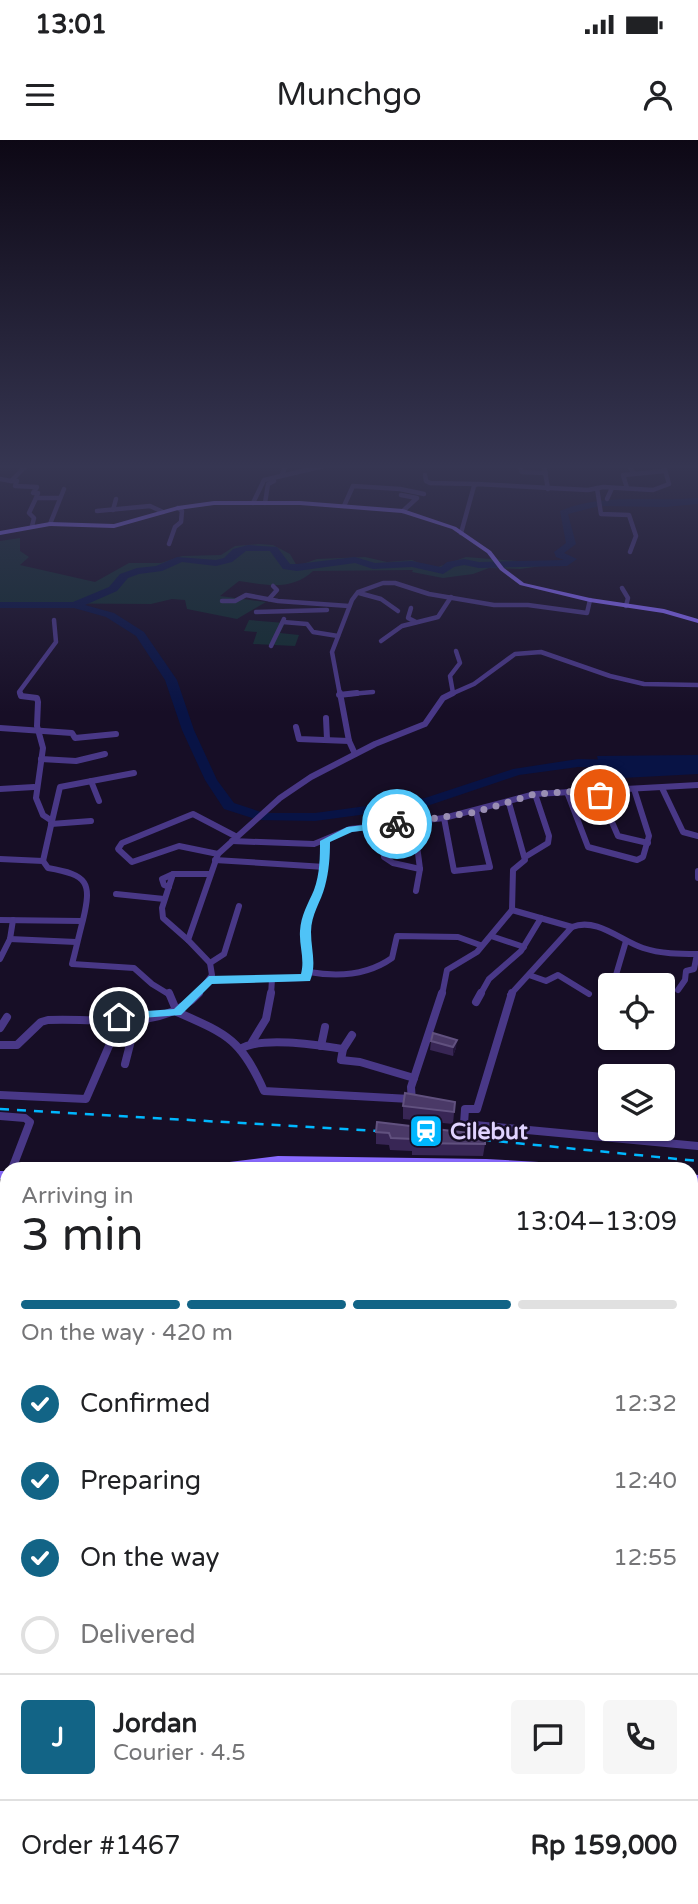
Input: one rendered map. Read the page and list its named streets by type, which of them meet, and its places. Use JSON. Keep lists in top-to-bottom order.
{
  "places": {
    "station": ["Cilebut"]
  },
  "page": {
    "status": "13:01",
    "header": "Munchgo",
    "heading": ["3 min", "Arriving in", "13:04–13:09"],
    "panel": [
      "Jordan",
      "Courier · 4.5",
      "Order #1467",
      "Rp 159,000"
    ],
    "bar": "On the way · 420 m",
    "list": [
      ["Confirmed", "12:32"],
      ["Preparing", "12:40"],
      ["On the way", "12:55"],
      "Delivered"
    ],
    "round": "J"
  }
}
